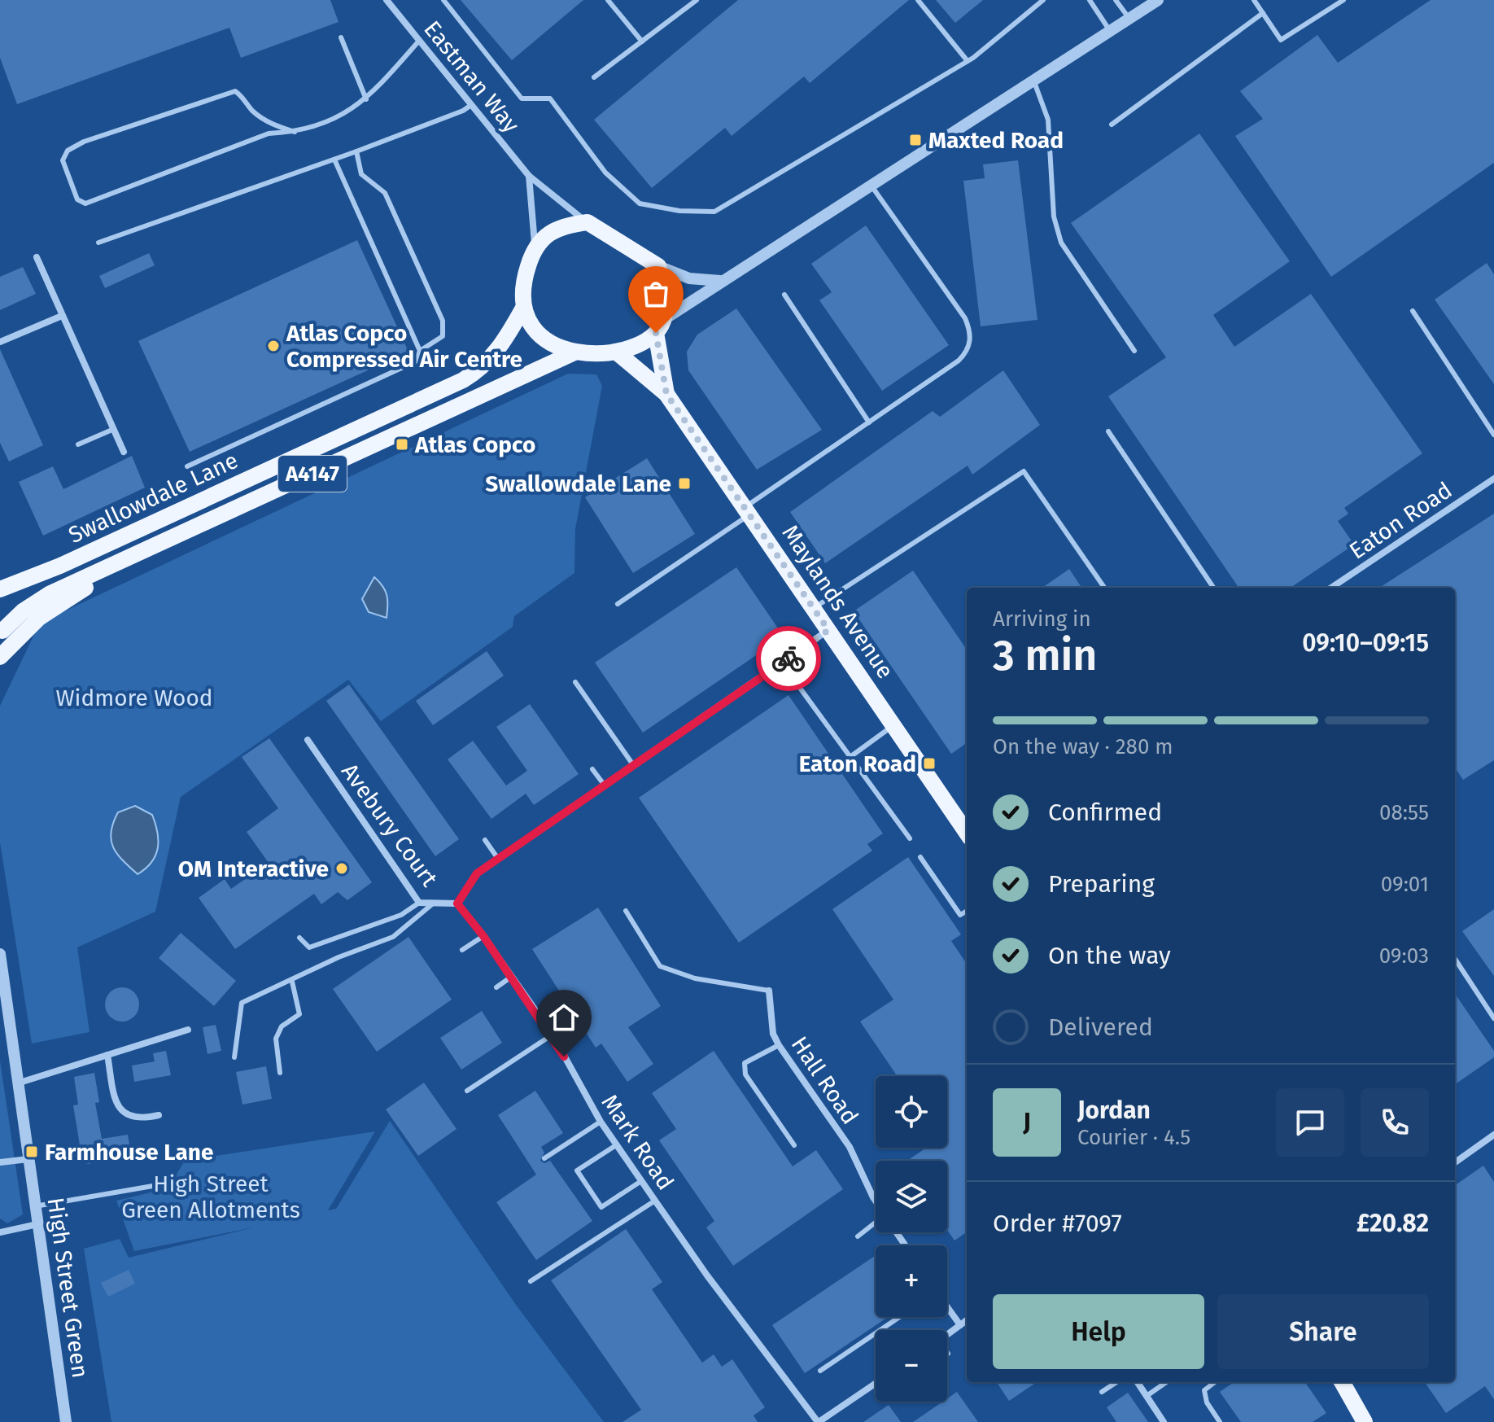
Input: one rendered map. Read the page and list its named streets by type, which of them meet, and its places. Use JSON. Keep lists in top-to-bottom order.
{
  "streets": {
    "main road": ["A4147", "Swallowdale Lane", "Maylands Avenue"],
    "street": [
      "Eastman Way",
      "Eaton Road",
      "Avebury Court",
      "Hall Road",
      "Mark Road",
      "High Street Green"
    ]
  },
  "crossings": [
    ["Eastman Way", "Swallowdale Lane"],
    ["Eastman Way", "Maylands Avenue"],
    ["Swallowdale Lane", "Maylands Avenue"],
    ["Avebury Court", "Mark Road"]
  ],
  "parks": ["Widmore Wood", "High Street Green Allotments"],
  "places": {
    "transit": [
      "Maxted Road",
      "Atlas Copco",
      "Swallowdale Lane",
      "Eaton Road",
      "Farmhouse Lane"
    ],
    "other": ["Atlas Copco Compressed Air Centre", "OM Interactive"]
  },
  "page": {
    "heading": ["3 min", "Arriving in", "09:10–09:15"],
    "panel": [
      "Jordan",
      "Courier · 4.5",
      "Order #7097",
      "£20.82"
    ],
    "bar": "On the way · 280 m",
    "list": [
      ["Confirmed", "08:55"],
      ["Preparing", "09:01"],
      ["On the way", "09:03"],
      "Delivered"
    ],
    "map_buttons": ["+", "−"],
    "round": "J",
    "buttons": ["Help", "Share"]
  }
}
